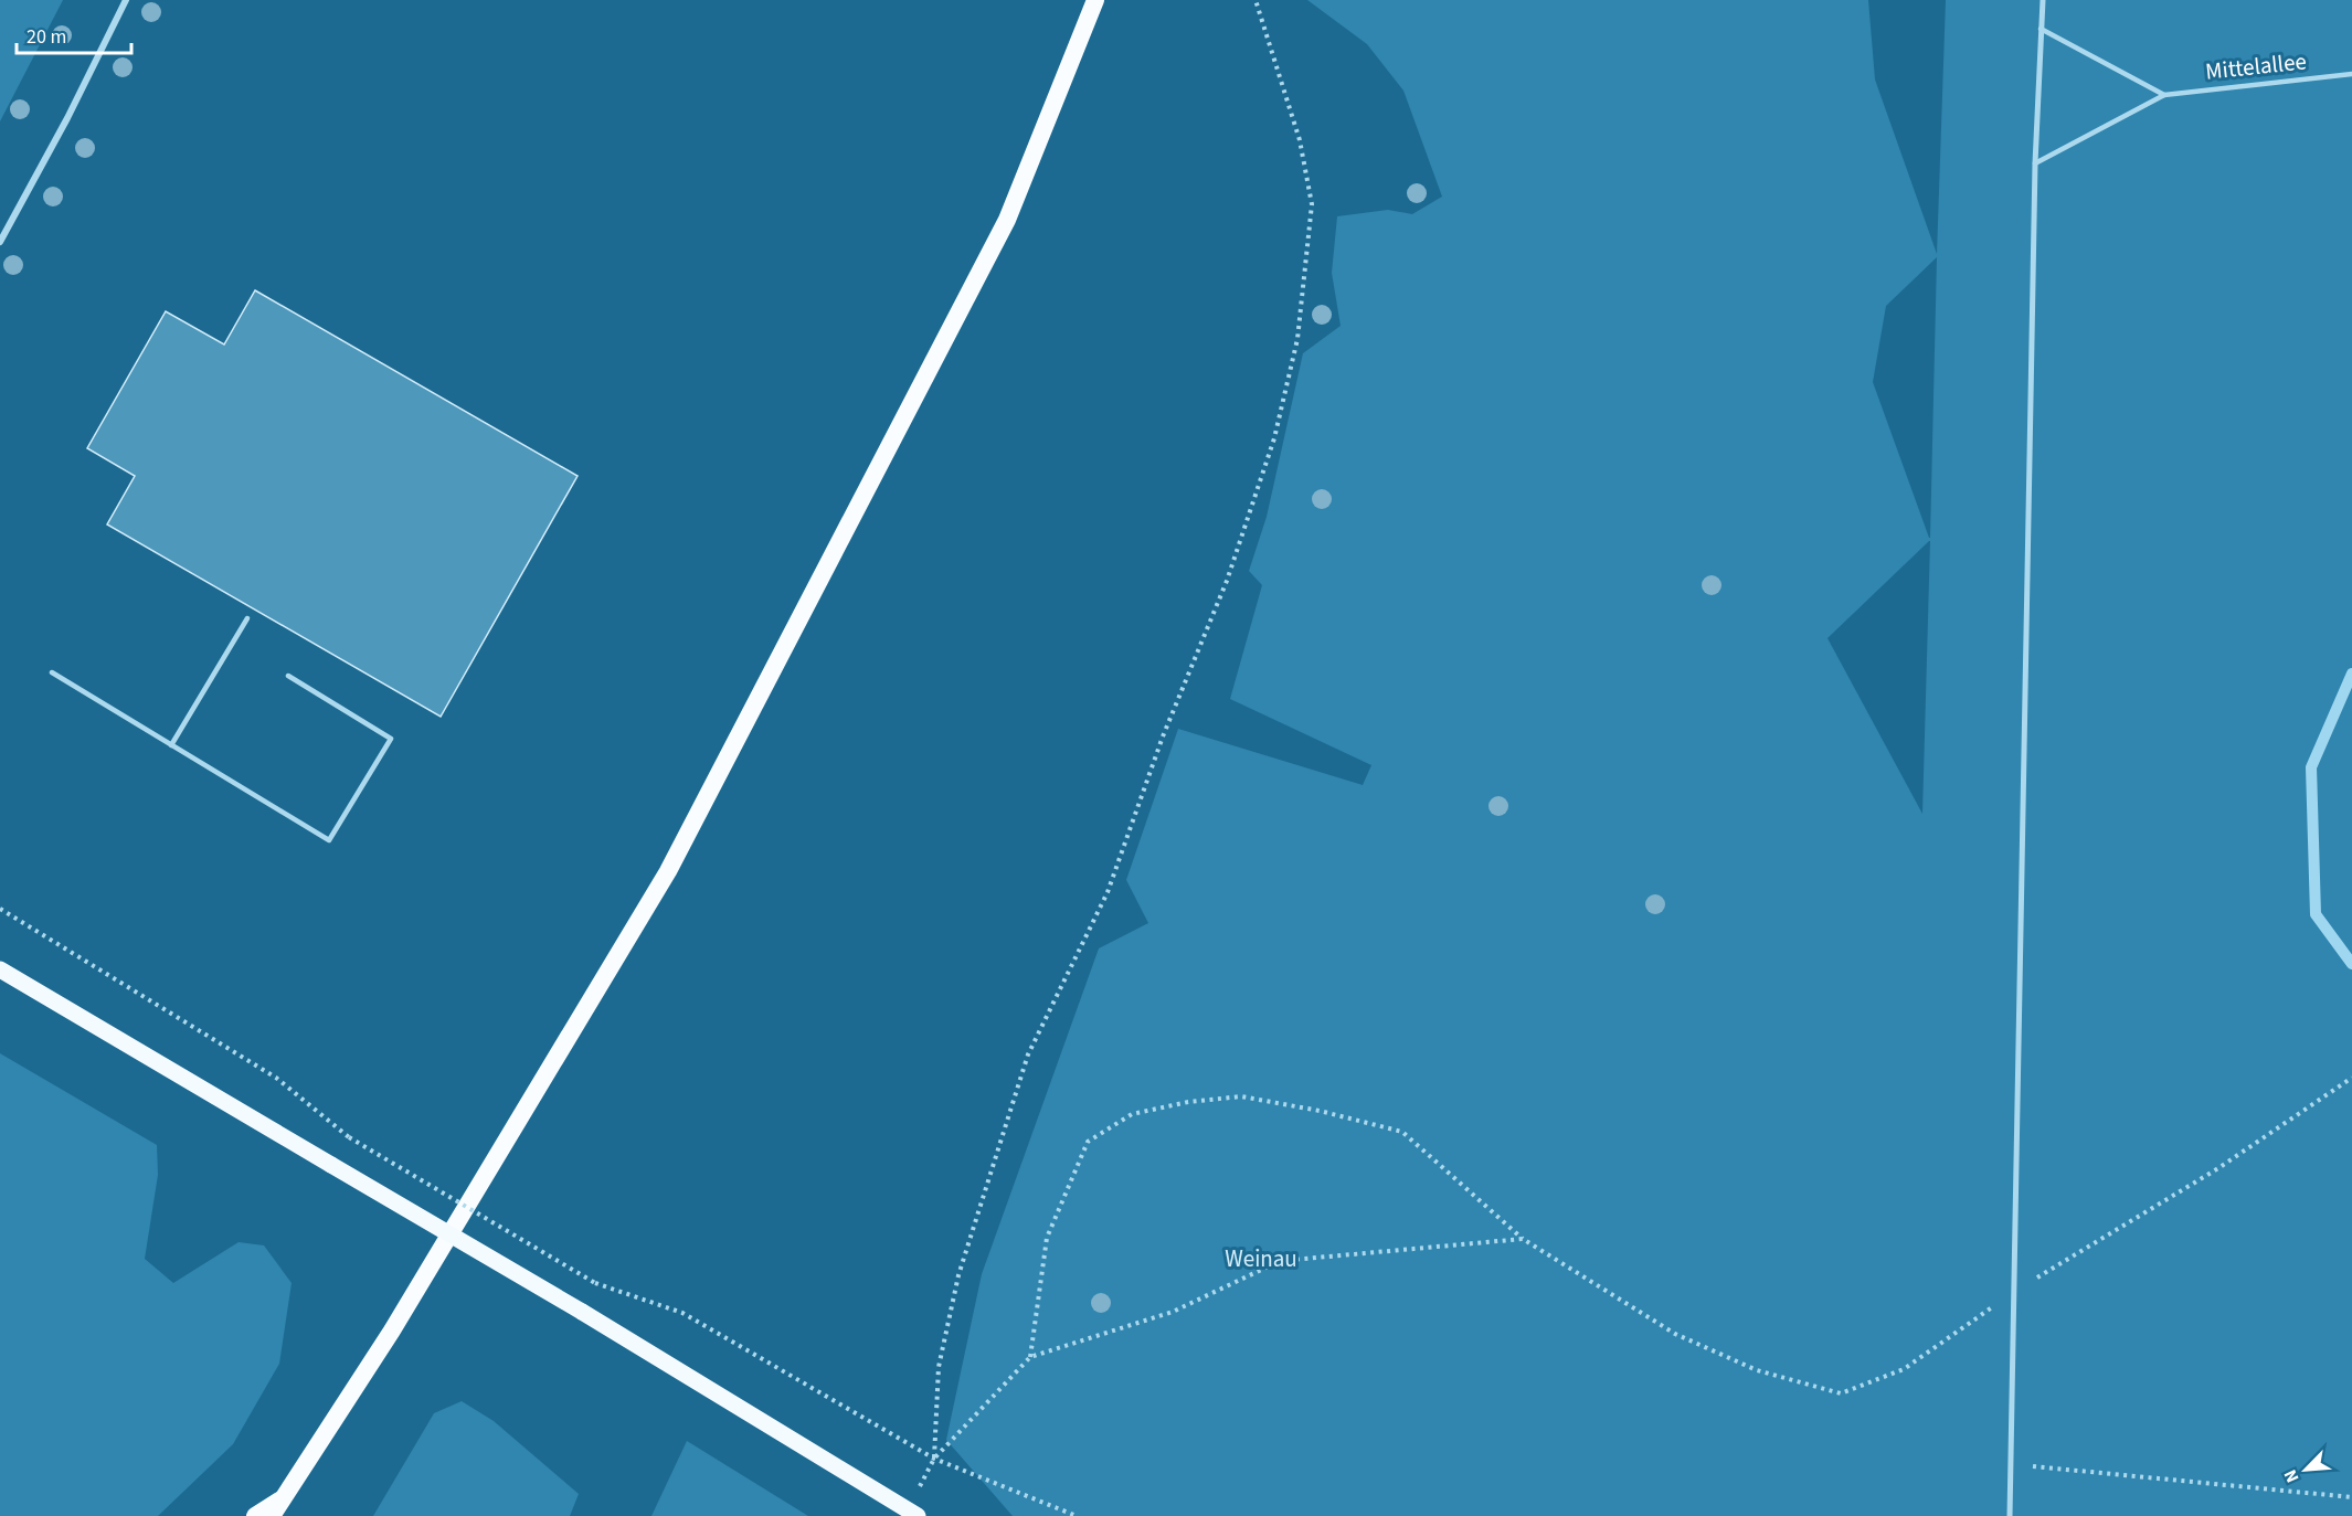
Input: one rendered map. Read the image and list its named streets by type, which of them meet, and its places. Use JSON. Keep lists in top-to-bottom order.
{
  "streets": {
    "lane": ["Mittelallee"]
  },
  "parks": ["Weinau"],
  "scale_bar": "20 m",
  "north": "bottom left"
}
